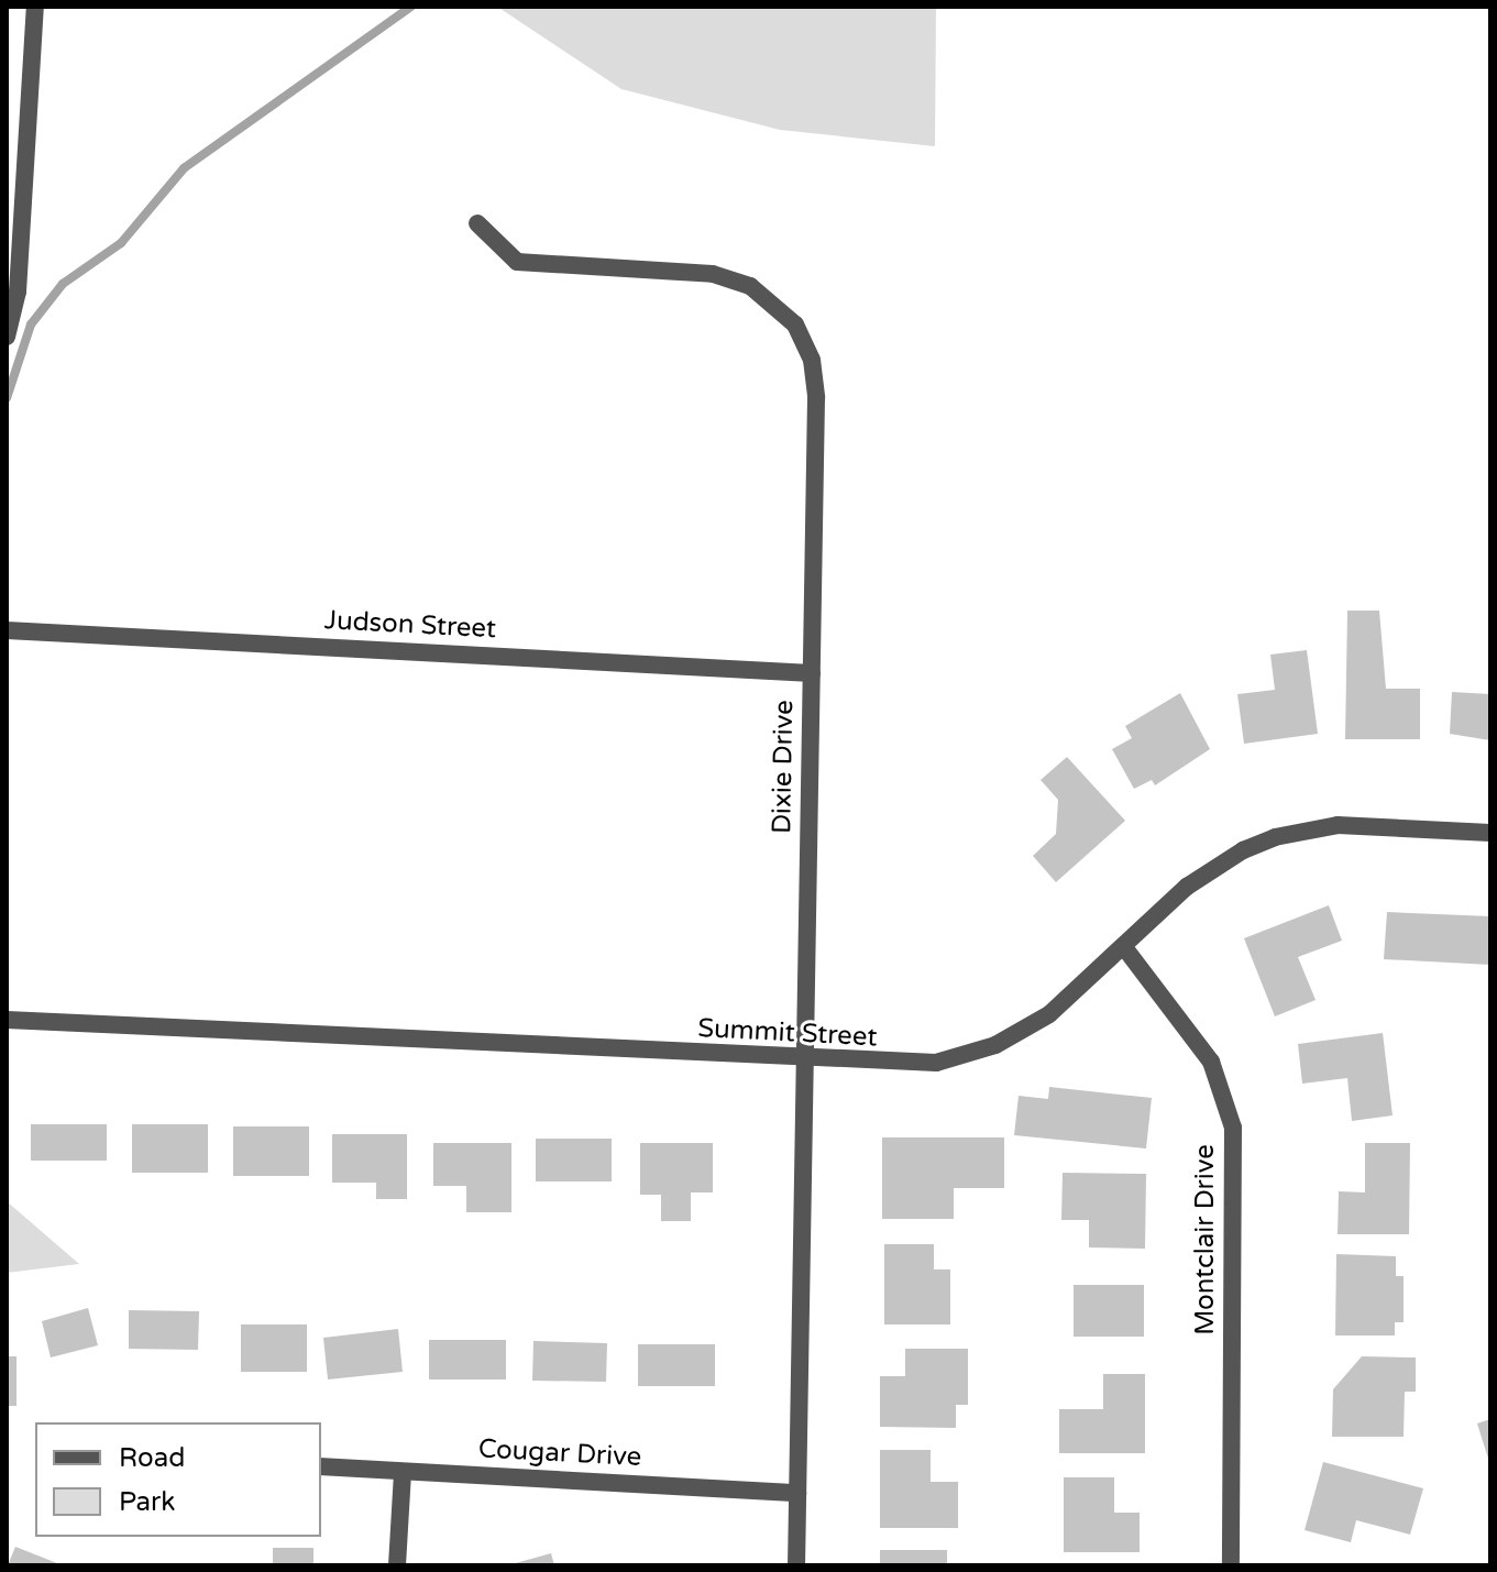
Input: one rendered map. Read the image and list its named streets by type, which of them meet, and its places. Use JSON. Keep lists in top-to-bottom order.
{
  "streets": {
    "street": [
      "Judson Street",
      "Dixie Drive",
      "Summit Street",
      "Montclair Drive",
      "Cougar Drive"
    ]
  },
  "crossings": [
    ["Judson Street", "Dixie Drive"],
    ["Dixie Drive", "Summit Street"],
    ["Dixie Drive", "Cougar Drive"],
    ["Summit Street", "Montclair Drive"]
  ],
  "legend": ["Road", "Park"]
}
